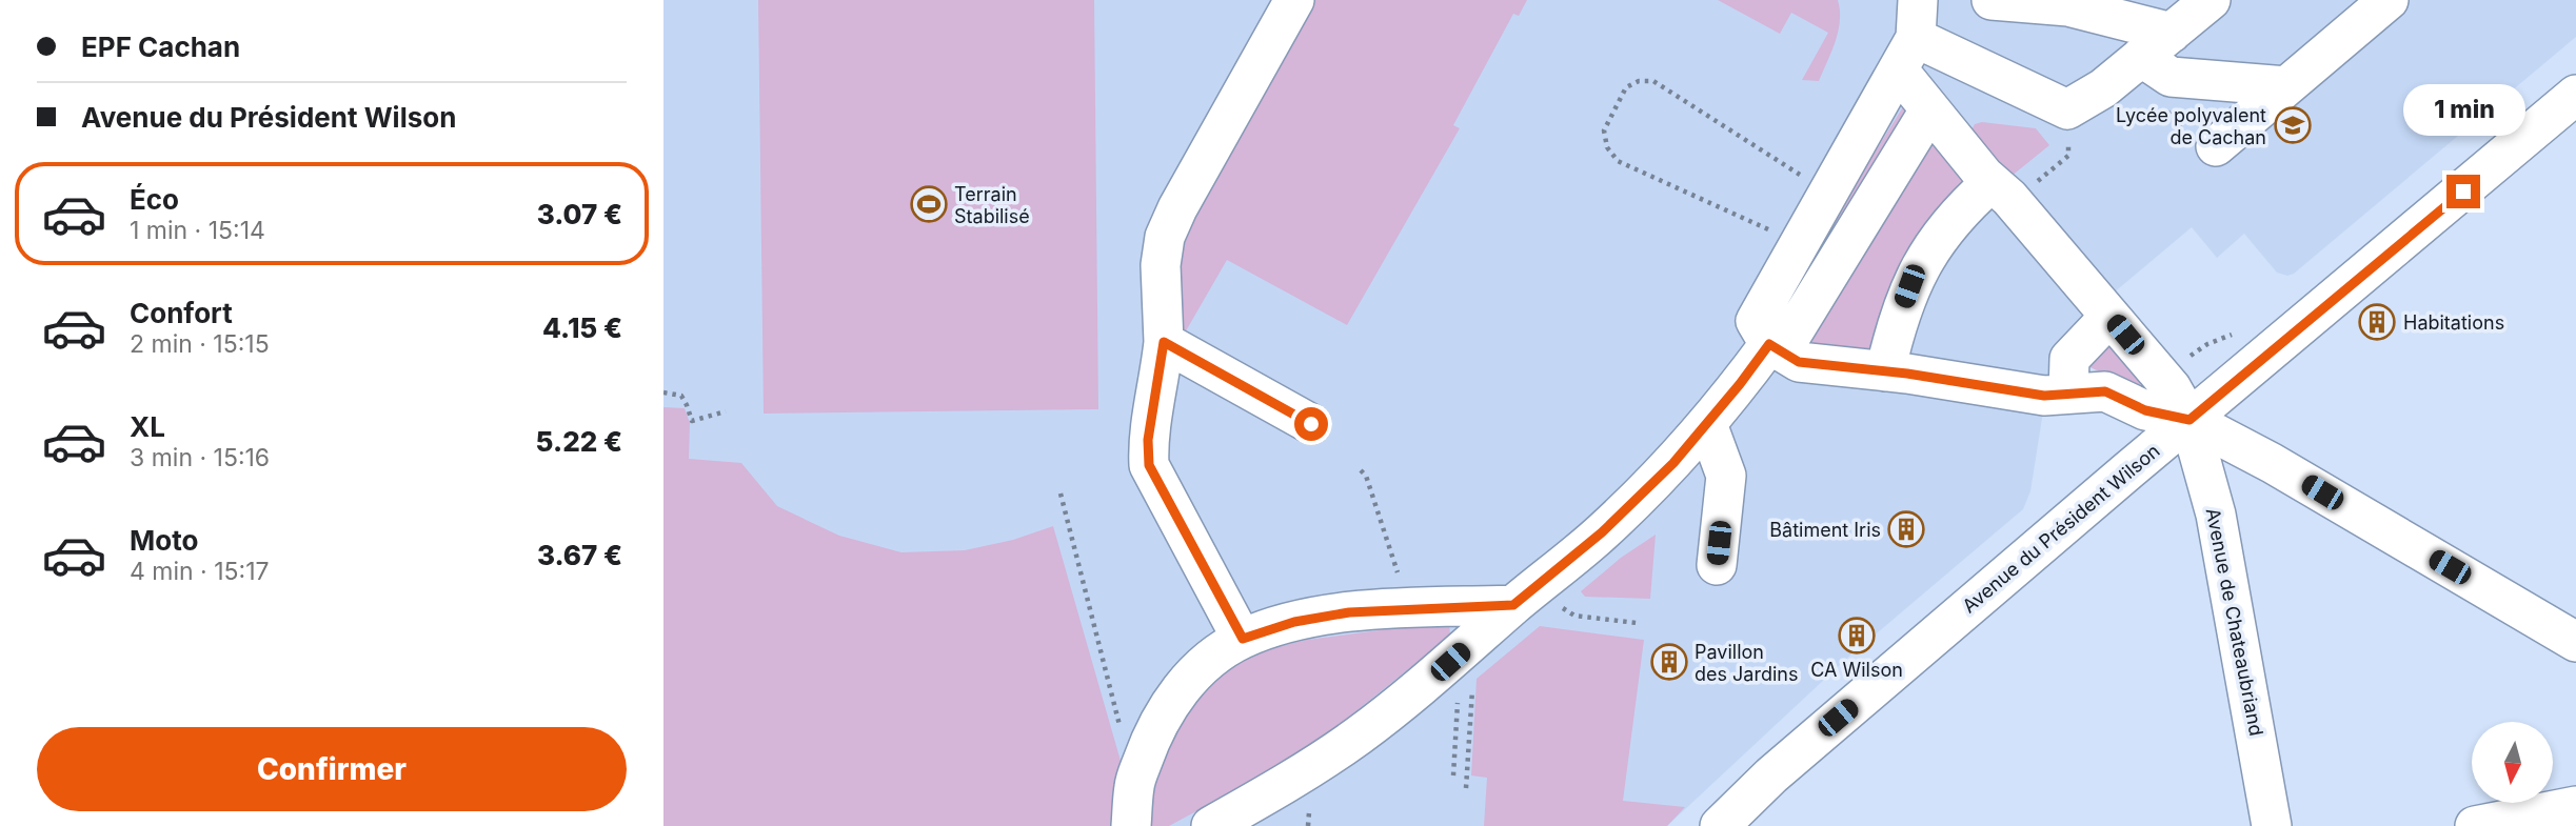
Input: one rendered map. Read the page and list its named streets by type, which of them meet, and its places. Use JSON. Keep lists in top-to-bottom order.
{
  "streets": {
    "street": ["Avenue du Président Wilson", "Avenue de Chateaubriand"]
  },
  "crossings": [
    ["Avenue du Président Wilson", "Avenue de Chateaubriand"]
  ],
  "places": {
    "school or university": ["Lycée polyvalent de Cachan"],
    "sports": ["Terrain Stabilisé"],
    "building": [
      "Habitations",
      "Bâtiment Iris",
      "CA Wilson",
      "Pavillon des Jardins"
    ]
  },
  "north": "bottom",
  "page": {
    "banner": ["EPF Cachan", "Avenue du Président Wilson"],
    "bubble": "1 min",
    "list": [
      {
        "name": "Éco",
        "note": "1 min · 15:14",
        "value": "3.07 €"
      },
      {
        "name": "Confort",
        "note": "2 min · 15:15",
        "value": "4.15 €"
      },
      {
        "name": "XL",
        "note": "3 min · 15:16",
        "value": "5.22 €"
      },
      {
        "name": "Moto",
        "note": "4 min · 15:17",
        "value": "3.67 €"
      }
    ],
    "buttons": "Confirmer"
  }
}
